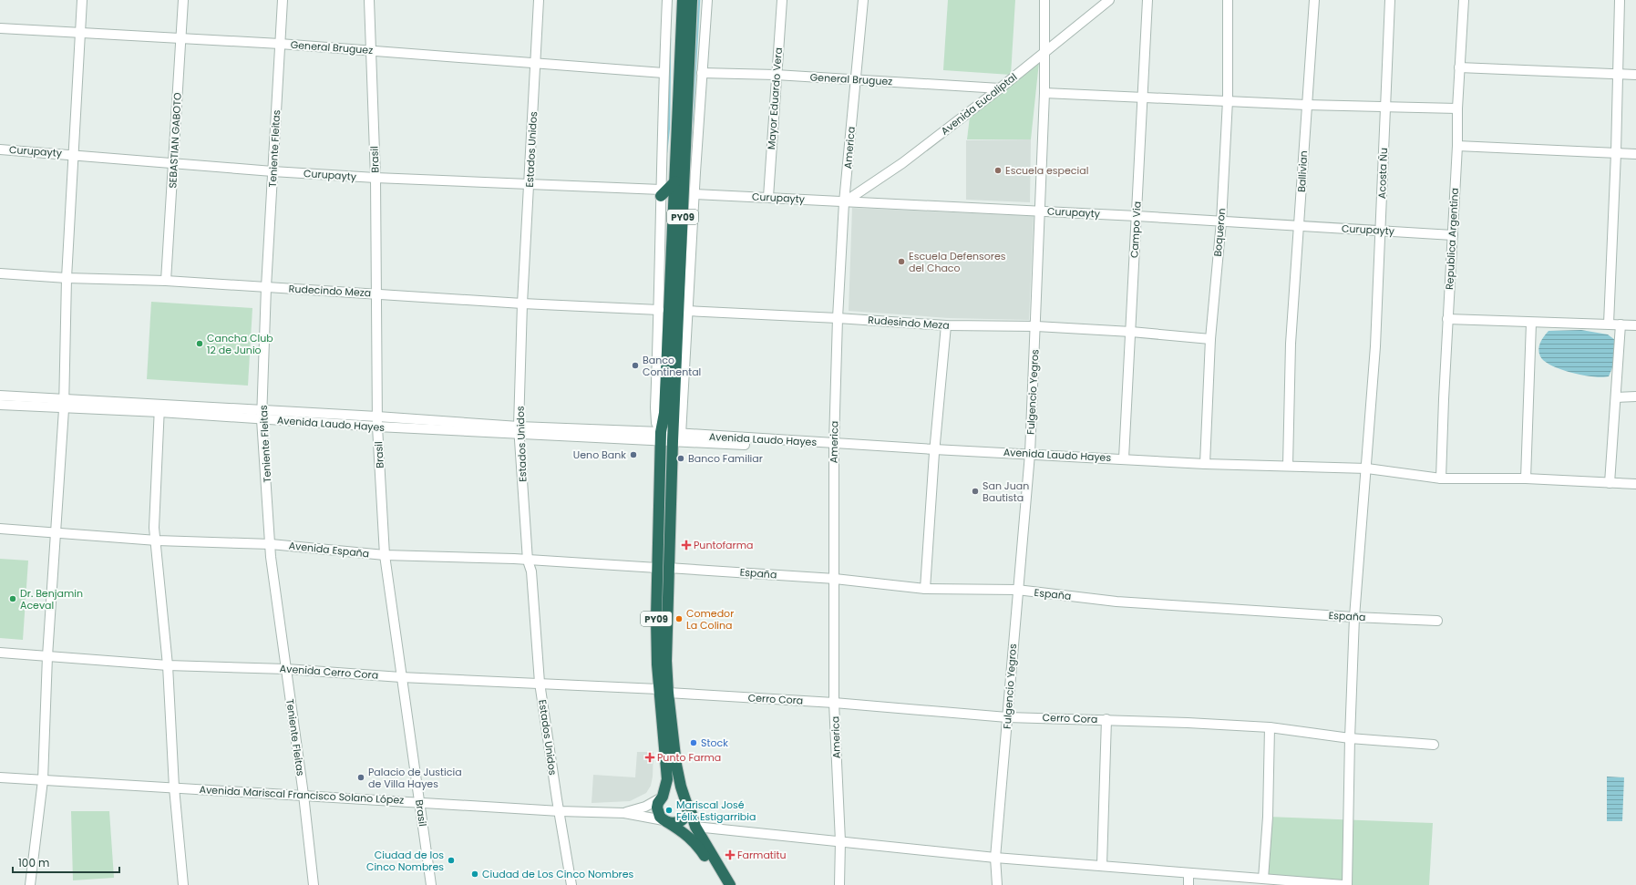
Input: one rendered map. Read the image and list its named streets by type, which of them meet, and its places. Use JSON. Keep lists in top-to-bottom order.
{
  "streets": {
    "highway": ["PY09"],
    "street": [
      "General Bruguez",
      "Mayor Eduardo Vera",
      "Avenida Eucaliptal",
      "SEBASTIAN GABOTO",
      "America",
      "Teniente Fleitas",
      "Estados Unidos",
      "Curupayty",
      "Brasil",
      "Ballivian",
      "Acosta Ñu",
      "Campo Via",
      "Boqueron",
      "Republica Argentina",
      "Rudecindo Meza",
      "Rudesindo Meza",
      "Fulgencio Yegros",
      "Avenida Laudo Hayes",
      "Avenida España",
      "España",
      "Avenida Cerro Cora",
      "Cerro Cora",
      "Avenida Mariscal Francisco Solano López"
    ]
  },
  "crossings": [
    ["General Bruguez", "Mayor Eduardo Vera"],
    ["General Bruguez", "Avenida Eucaliptal"],
    ["General Bruguez", "SEBASTIAN GABOTO"],
    ["General Bruguez", "America"],
    ["General Bruguez", "Teniente Fleitas"],
    ["General Bruguez", "Estados Unidos"],
    ["General Bruguez", "Brasil"],
    ["Mayor Eduardo Vera", "Curupayty"],
    ["Avenida Eucaliptal", "America"],
    ["Avenida Eucaliptal", "Curupayty"],
    ["Avenida Eucaliptal", "Fulgencio Yegros"],
    ["SEBASTIAN GABOTO", "Curupayty"],
    ["SEBASTIAN GABOTO", "Rudecindo Meza"],
    ["America", "Curupayty"],
    ["America", "Rudesindo Meza"],
    ["America", "Avenida Laudo Hayes"],
    ["America", "España"],
    ["America", "Cerro Cora"],
    ["Teniente Fleitas", "Curupayty"],
    ["Teniente Fleitas", "Rudecindo Meza"],
    ["Teniente Fleitas", "Avenida Laudo Hayes"],
    ["Teniente Fleitas", "Avenida España"],
    ["Teniente Fleitas", "Avenida Cerro Cora"],
    ["Teniente Fleitas", "Avenida Mariscal Francisco Solano López"],
    ["Estados Unidos", "Curupayty"],
    ["Estados Unidos", "Rudecindo Meza"],
    ["Estados Unidos", "Avenida Laudo Hayes"],
    ["Estados Unidos", "Avenida España"],
    ["Estados Unidos", "Avenida Cerro Cora"],
    ["Estados Unidos", "Avenida Mariscal Francisco Solano López"],
    ["Curupayty", "Brasil"],
    ["Curupayty", "Ballivian"],
    ["Curupayty", "Acosta Ñu"],
    ["Curupayty", "Campo Via"],
    ["Curupayty", "Boqueron"],
    ["Curupayty", "Republica Argentina"],
    ["Curupayty", "Fulgencio Yegros"],
    ["Brasil", "Rudecindo Meza"],
    ["Brasil", "Avenida Laudo Hayes"],
    ["Brasil", "Avenida España"],
    ["Brasil", "Avenida Cerro Cora"],
    ["Brasil", "Avenida Mariscal Francisco Solano López"],
    ["Ballivian", "Avenida Laudo Hayes"],
    ["Acosta Ñu", "Avenida Laudo Hayes"],
    ["Acosta Ñu", "España"],
    ["PY09", "Avenida Laudo Hayes"],
    ["PY09", "Avenida España"],
    ["PY09", "España"],
    ["PY09", "Avenida Cerro Cora"],
    ["PY09", "Cerro Cora"],
    ["Campo Via", "Rudesindo Meza"],
    ["Campo Via", "Avenida Laudo Hayes"],
    ["Boqueron", "Rudesindo Meza"],
    ["Boqueron", "Avenida Laudo Hayes"],
    ["Republica Argentina", "Avenida Laudo Hayes"],
    ["Rudesindo Meza", "Fulgencio Yegros"],
    ["Fulgencio Yegros", "Avenida Laudo Hayes"],
    ["Fulgencio Yegros", "España"],
    ["Fulgencio Yegros", "Cerro Cora"],
    ["Avenida España", "España"],
    ["Avenida Cerro Cora", "Cerro Cora"]
  ],
  "places": {
    "other": [
      "Escuela especial",
      "Escuela Defensores del Chaco",
      "Cancha Club 12 de Junio",
      "Banco Continental",
      "Ueno Bank",
      "Banco Familiar",
      "San Juan Bautista",
      "Dr. Benjamin Aceval",
      "Comedor La Colina",
      "Stock",
      "Palacio de Justicia de Villa Hayes",
      "Mariscal José Félix Estigarribia",
      "Ciudad de los Cinco Nombres",
      "Ciudad de Los Cinco Nombres"
    ],
    "health": ["Puntofarma", "Punto Farma", "Farmatitu"]
  },
  "scale_bar": "100 m"
}
